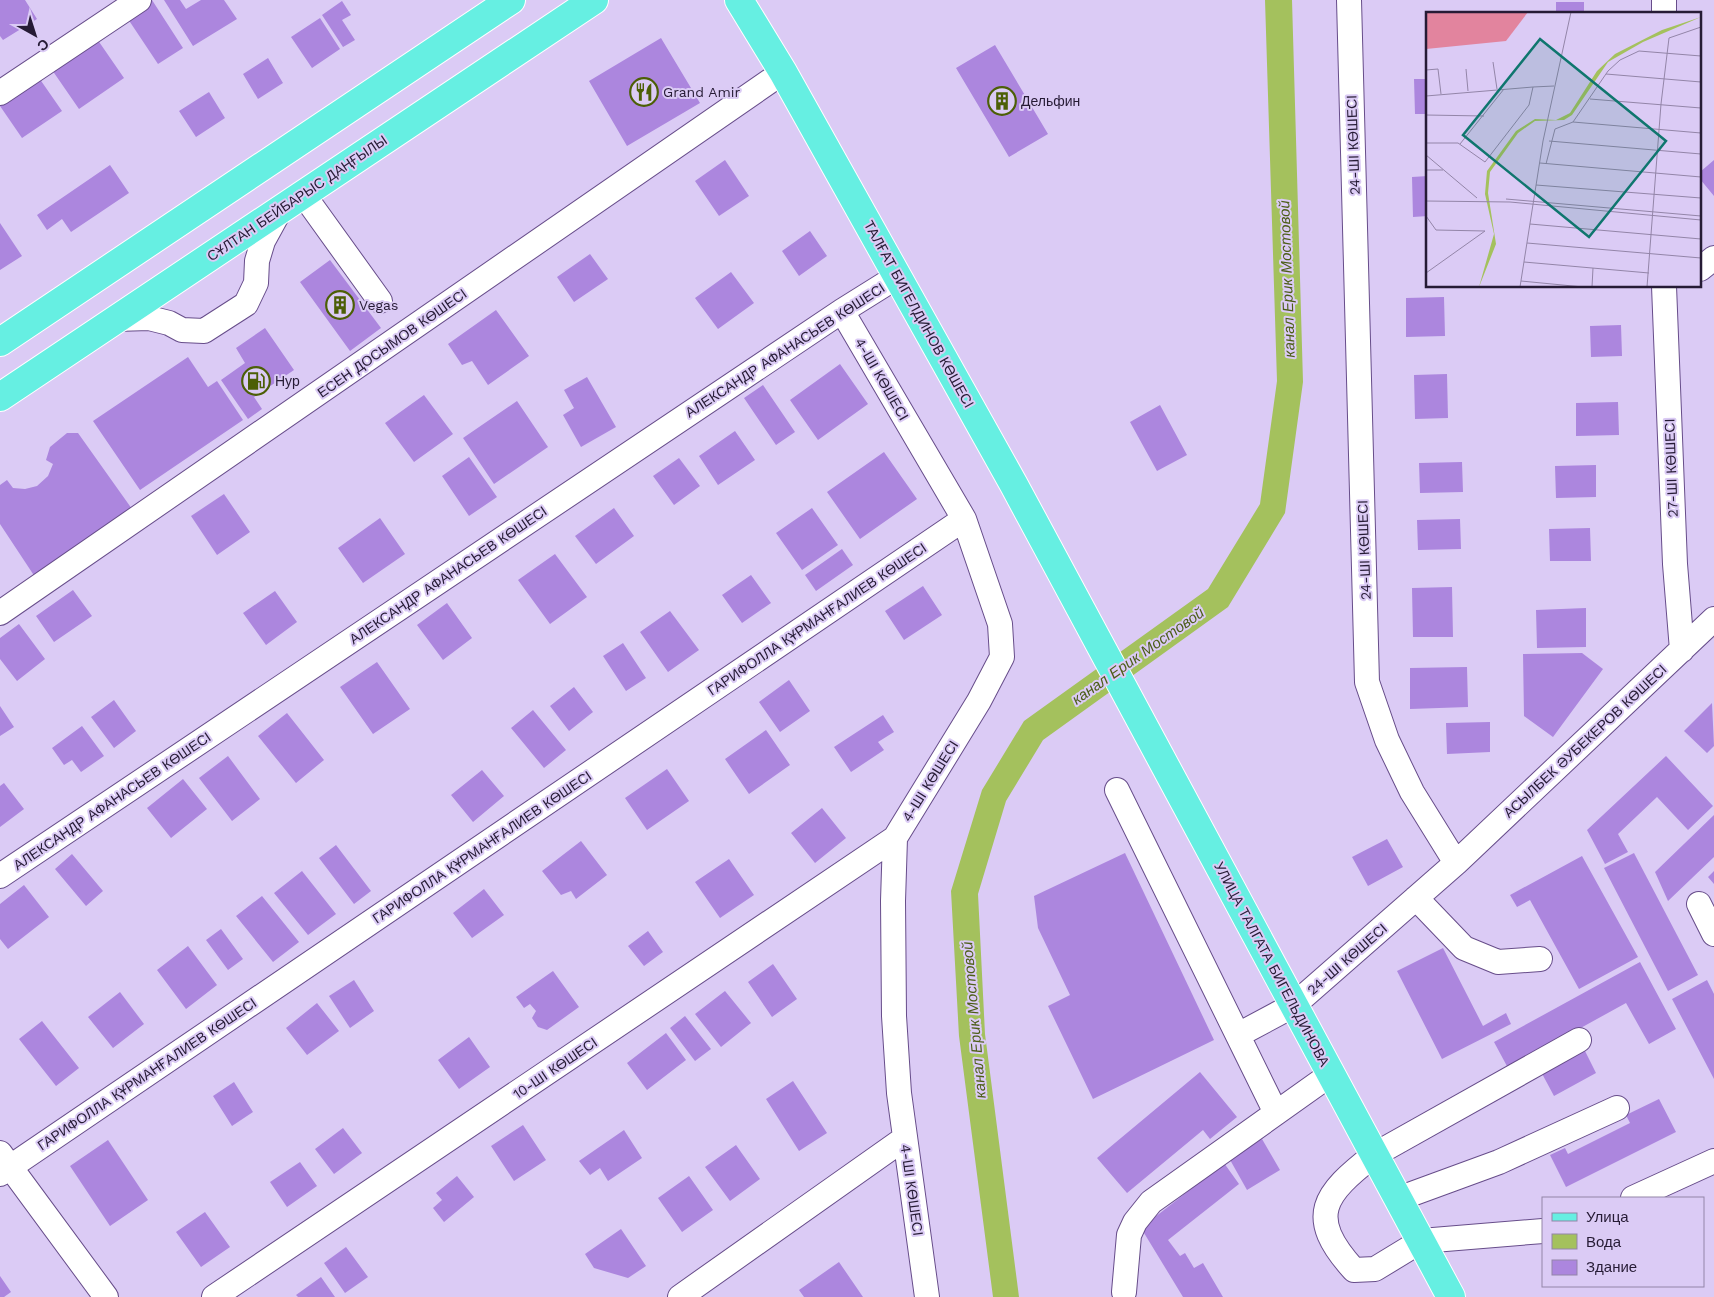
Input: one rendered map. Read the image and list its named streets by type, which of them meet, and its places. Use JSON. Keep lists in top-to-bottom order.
{
  "streets": {
    "main road": ["СҰЛТАН БЕЙБАРЫС ДАҢҒЫЛЫ", "ТАЛҒАТ БИГЕЛДИНОВ КӨШЕСІ", "УЛИЦА ТАЛГАТА БИГЕЛЬДИНОВА"],
    "street": [
      "24-ШІ КӨШЕСІ",
      "ЕСЕН ДОСЫМОВ КӨШЕСІ",
      "АЛЕКСАНДР АФАНАСЬЕВ КӨШЕСІ",
      "4-ШІ КӨШЕСІ",
      "27-ШІ КӨШЕСІ",
      "ГАРИФОЛЛА ҚҰРМАНҒАЛИЕВ КӨШЕСІ",
      "АСЫЛБЕК ӘУБЕКЕРОВ КӨШЕСІ",
      "10-ШІ КӨШЕСІ"
    ]
  },
  "crossings": [
    ["24-ШІ КӨШЕСІ", "АСЫЛБЕК ӘУБЕКЕРОВ КӨШЕСІ"],
    ["24-ШІ КӨШЕСІ", "УЛИЦА ТАЛГАТА БИГЕЛЬДИНОВА"],
    ["ТАЛҒАТ БИГЕЛДИНОВ КӨШЕСІ", "ЕСЕН ДОСЫМОВ КӨШЕСІ"],
    ["ТАЛҒАТ БИГЕЛДИНОВ КӨШЕСІ", "АЛЕКСАНДР АФАНАСЬЕВ КӨШЕСІ"],
    ["ТАЛҒАТ БИГЕЛДИНОВ КӨШЕСІ", "УЛИЦА ТАЛГАТА БИГЕЛЬДИНОВА"],
    ["АЛЕКСАНДР АФАНАСЬЕВ КӨШЕСІ", "4-ШІ КӨШЕСІ"],
    ["4-ШІ КӨШЕСІ", "ГАРИФОЛЛА ҚҰРМАНҒАЛИЕВ КӨШЕСІ"],
    ["4-ШІ КӨШЕСІ", "10-ШІ КӨШЕСІ"],
    ["27-ШІ КӨШЕСІ", "АСЫЛБЕК ӘУБЕКЕРОВ КӨШЕСІ"]
  ],
  "water": ["канал Ерик Мостовой"],
  "places": {
    "restaurant": ["Grand Amir"],
    "building": ["Дельфин", "Vegas"],
    "fuel station": ["Нур"]
  },
  "legend": ["Улица", "Вода", "Здание"],
  "north": "bottom right"
}
